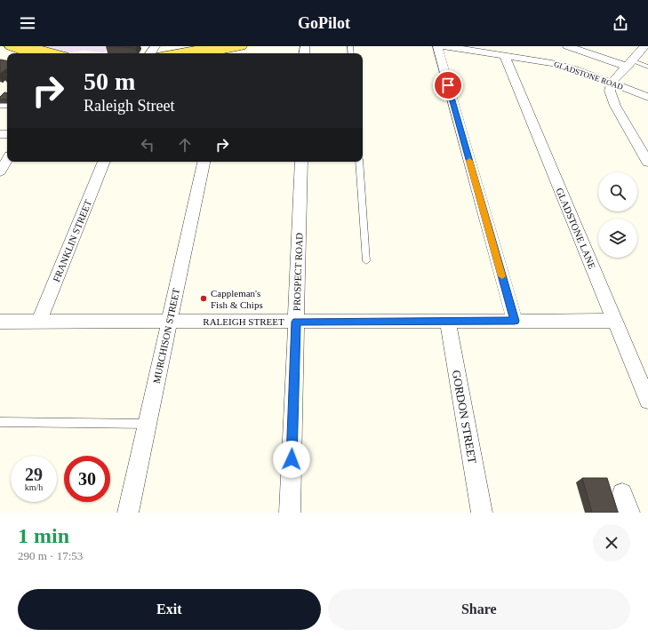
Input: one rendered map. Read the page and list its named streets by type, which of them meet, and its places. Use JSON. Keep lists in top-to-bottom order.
{
  "streets": {
    "street": [
      "GLADSTONE ROAD",
      "GLADSTONE LANE",
      "FRANKLIN STREET",
      "PROSPECT ROAD",
      "RALEIGH STREET",
      "MURCHISON STREET",
      "GORDON STREET"
    ]
  },
  "crossings": [
    ["GLADSTONE ROAD", "GLADSTONE LANE"],
    ["GLADSTONE LANE", "RALEIGH STREET"],
    ["FRANKLIN STREET", "RALEIGH STREET"],
    ["PROSPECT ROAD", "RALEIGH STREET"],
    ["RALEIGH STREET", "MURCHISON STREET"],
    ["RALEIGH STREET", "GORDON STREET"]
  ],
  "places": ["Cappleman's Fish & Chips"],
  "page": {
    "header": "GoPilot",
    "turn": ["50 m", "Raleigh Street"],
    "speed": "29 km/h",
    "limit": "30",
    "heading": ["1 min", "290 m · 17:53"],
    "buttons": ["Exit", "Share"]
  }
}
